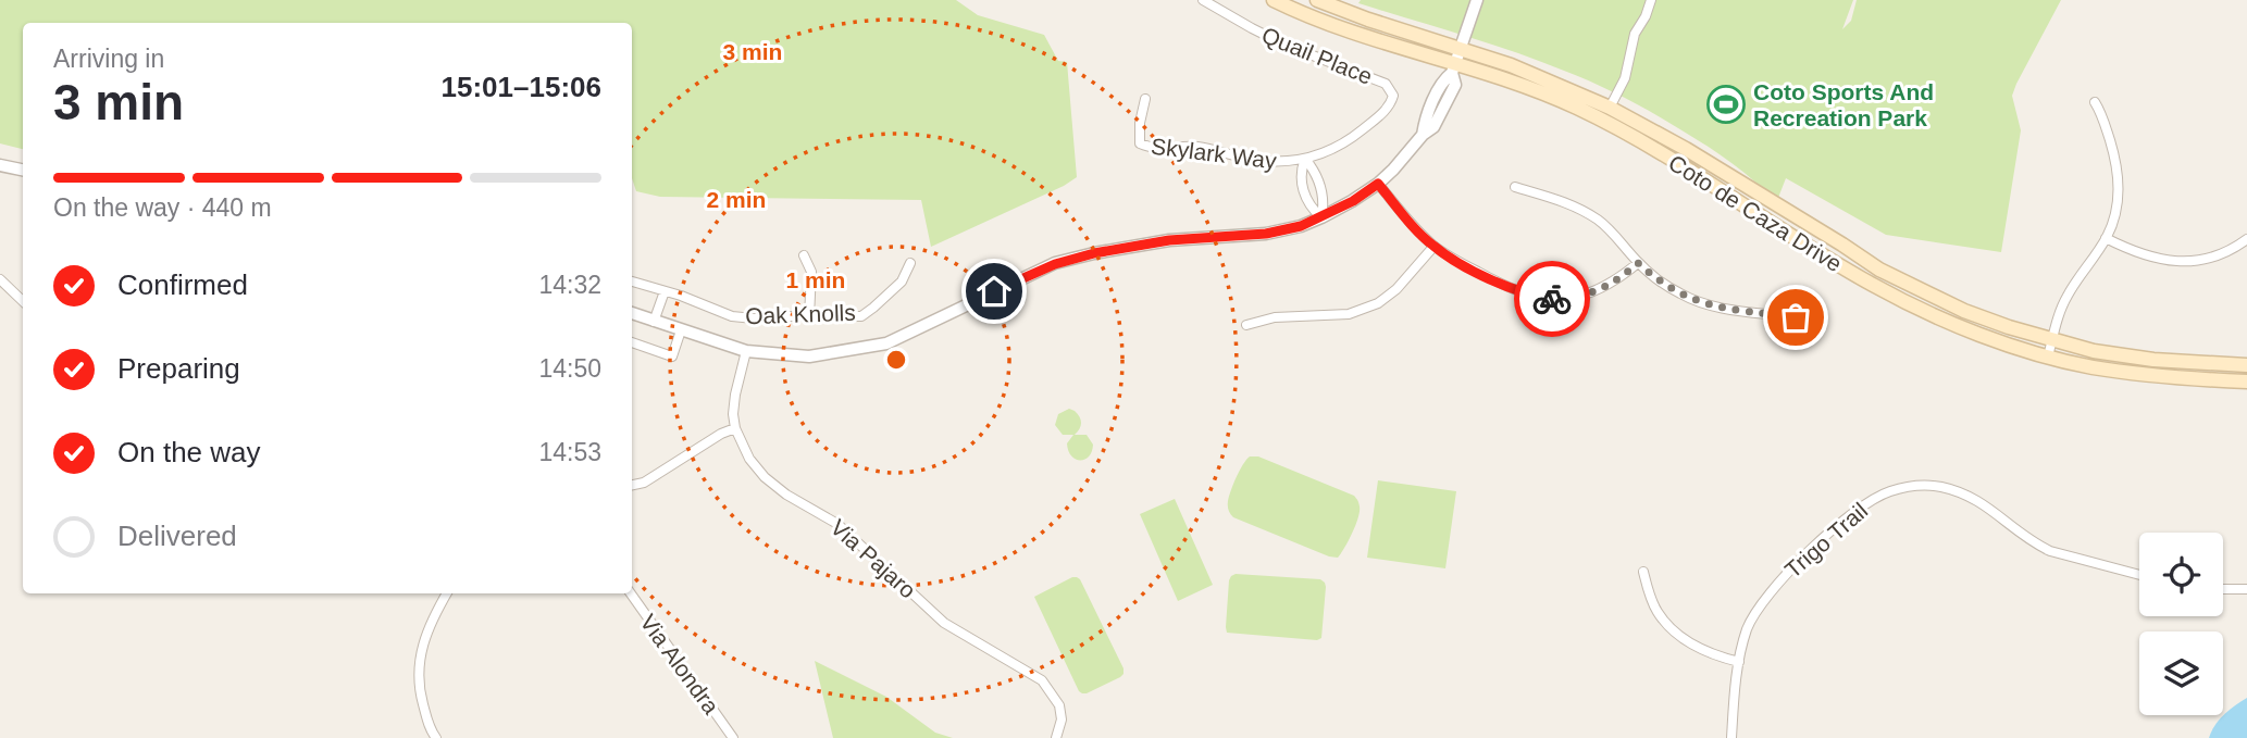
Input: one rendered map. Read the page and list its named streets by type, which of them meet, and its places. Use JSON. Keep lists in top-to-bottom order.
{
  "streets": {
    "main road": ["Coto de Caza Drive"],
    "street": [
      "Quail Place",
      "Skylark Way",
      "Oak Knolls",
      "Trigo Trail",
      "Via Pajaro",
      "Via Alondra"
    ]
  },
  "crossings": [
    ["Quail Place", "Skylark Way"]
  ],
  "places": {
    "sports": ["Coto Sports And Recreation Park"]
  },
  "page": {
    "heading": ["3 min", "Arriving in", "15:01–15:06"],
    "bar": "On the way · 440 m",
    "list": [
      ["Confirmed", "14:32"],
      ["Preparing", "14:50"],
      ["On the way", "14:53"],
      "Delivered"
    ]
  },
  "rings": ["3 min", "2 min", "1 min"]
}
